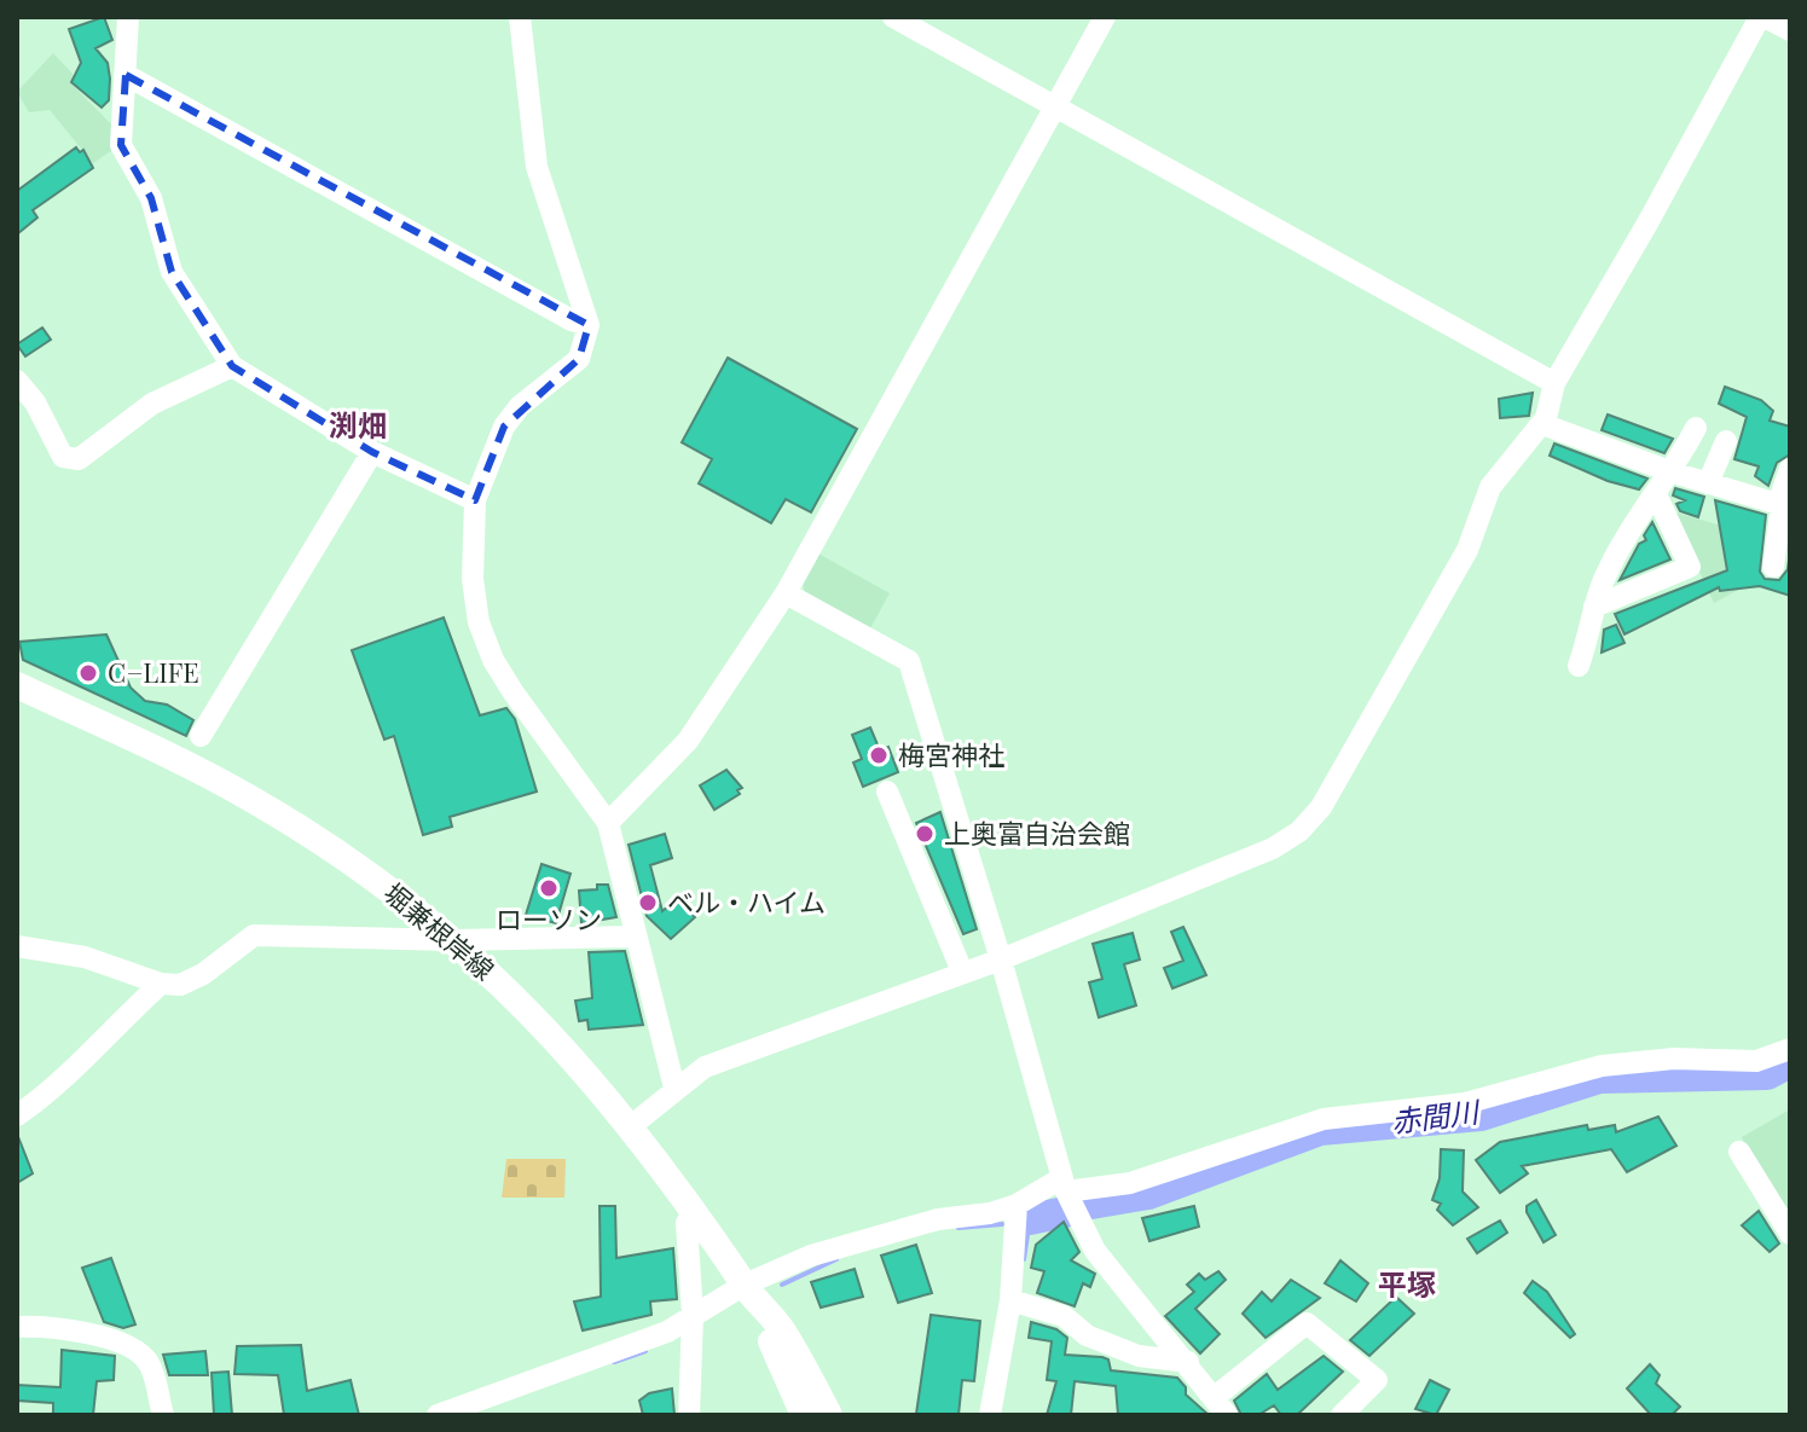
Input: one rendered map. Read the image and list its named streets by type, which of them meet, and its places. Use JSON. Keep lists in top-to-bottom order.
{
  "streets": {
    "main road": ["堀兼根岸線"]
  },
  "districts": ["渕畑", "平塚"],
  "water": ["赤間川"],
  "places": [
    "C−LIFE",
    "梅宮神社",
    "上奥富自治会館",
    "ローソン",
    "ベル・ハイム"
  ]
}
